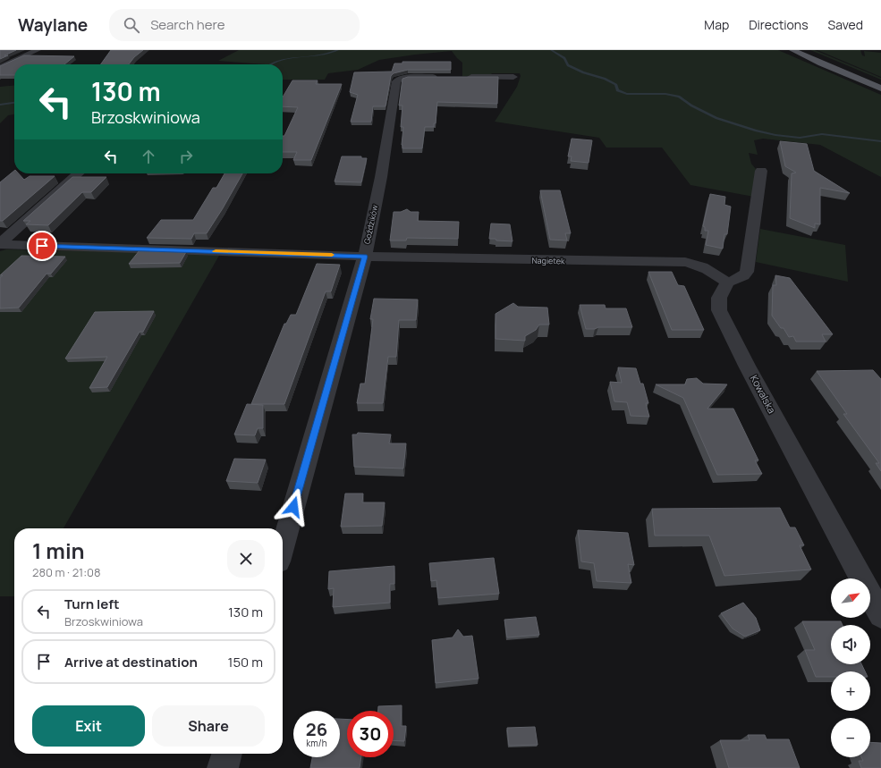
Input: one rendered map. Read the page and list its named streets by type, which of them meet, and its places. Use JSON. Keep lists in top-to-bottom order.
{
  "streets": {
    "street": ["Goździków", "Nagietek", "Kowalska"]
  },
  "crossings": [
    ["Goździków", "Nagietek"],
    ["Nagietek", "Kowalska"]
  ],
  "north": "top right",
  "page": {
    "header": "Waylane",
    "search": "Search here",
    "nav": ["Map", "Directions", "Saved"],
    "turn": ["130 m", "Brzoskwiniowa"],
    "heading": ["1 min", "280 m · 21:08"],
    "map_buttons": ["+", "−"],
    "list": [
      {
        "name": "Turn left",
        "note": "Brzoskwiniowa",
        "value": "130 m"
      },
      {
        "name": "Arrive at destination",
        "value": "150 m"
      }
    ],
    "buttons": ["Exit", "Share"],
    "speed": "26 km/h",
    "limit": "30"
  }
}
